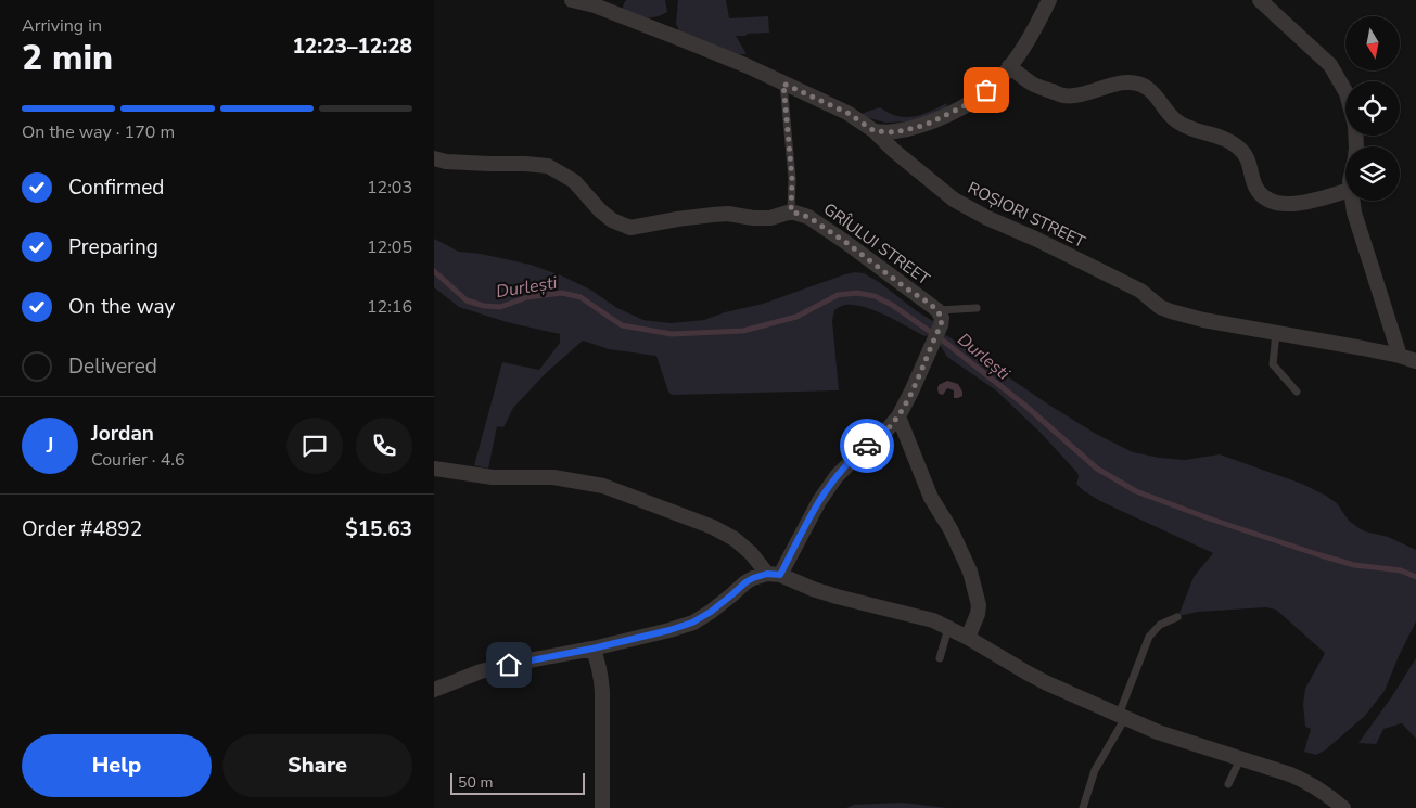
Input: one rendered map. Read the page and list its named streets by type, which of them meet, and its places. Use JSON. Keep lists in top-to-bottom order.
{
  "streets": {
    "street": ["ROȘIORI STREET", "GRÎULUI STREET"]
  },
  "water": ["Durlești"],
  "scale_bar": "50 m",
  "north": "bottom",
  "page": {
    "heading": ["2 min", "Arriving in", "12:23–12:28"],
    "panel": [
      "Jordan",
      "Courier · 4.6",
      "Order #4892",
      "$15.63"
    ],
    "bar": "On the way · 170 m",
    "list": [
      ["Confirmed", "12:03"],
      ["Preparing", "12:05"],
      ["On the way", "12:16"],
      "Delivered"
    ],
    "round": "J",
    "buttons": ["Help", "Share"],
    "scale": "50 m"
  }
}
